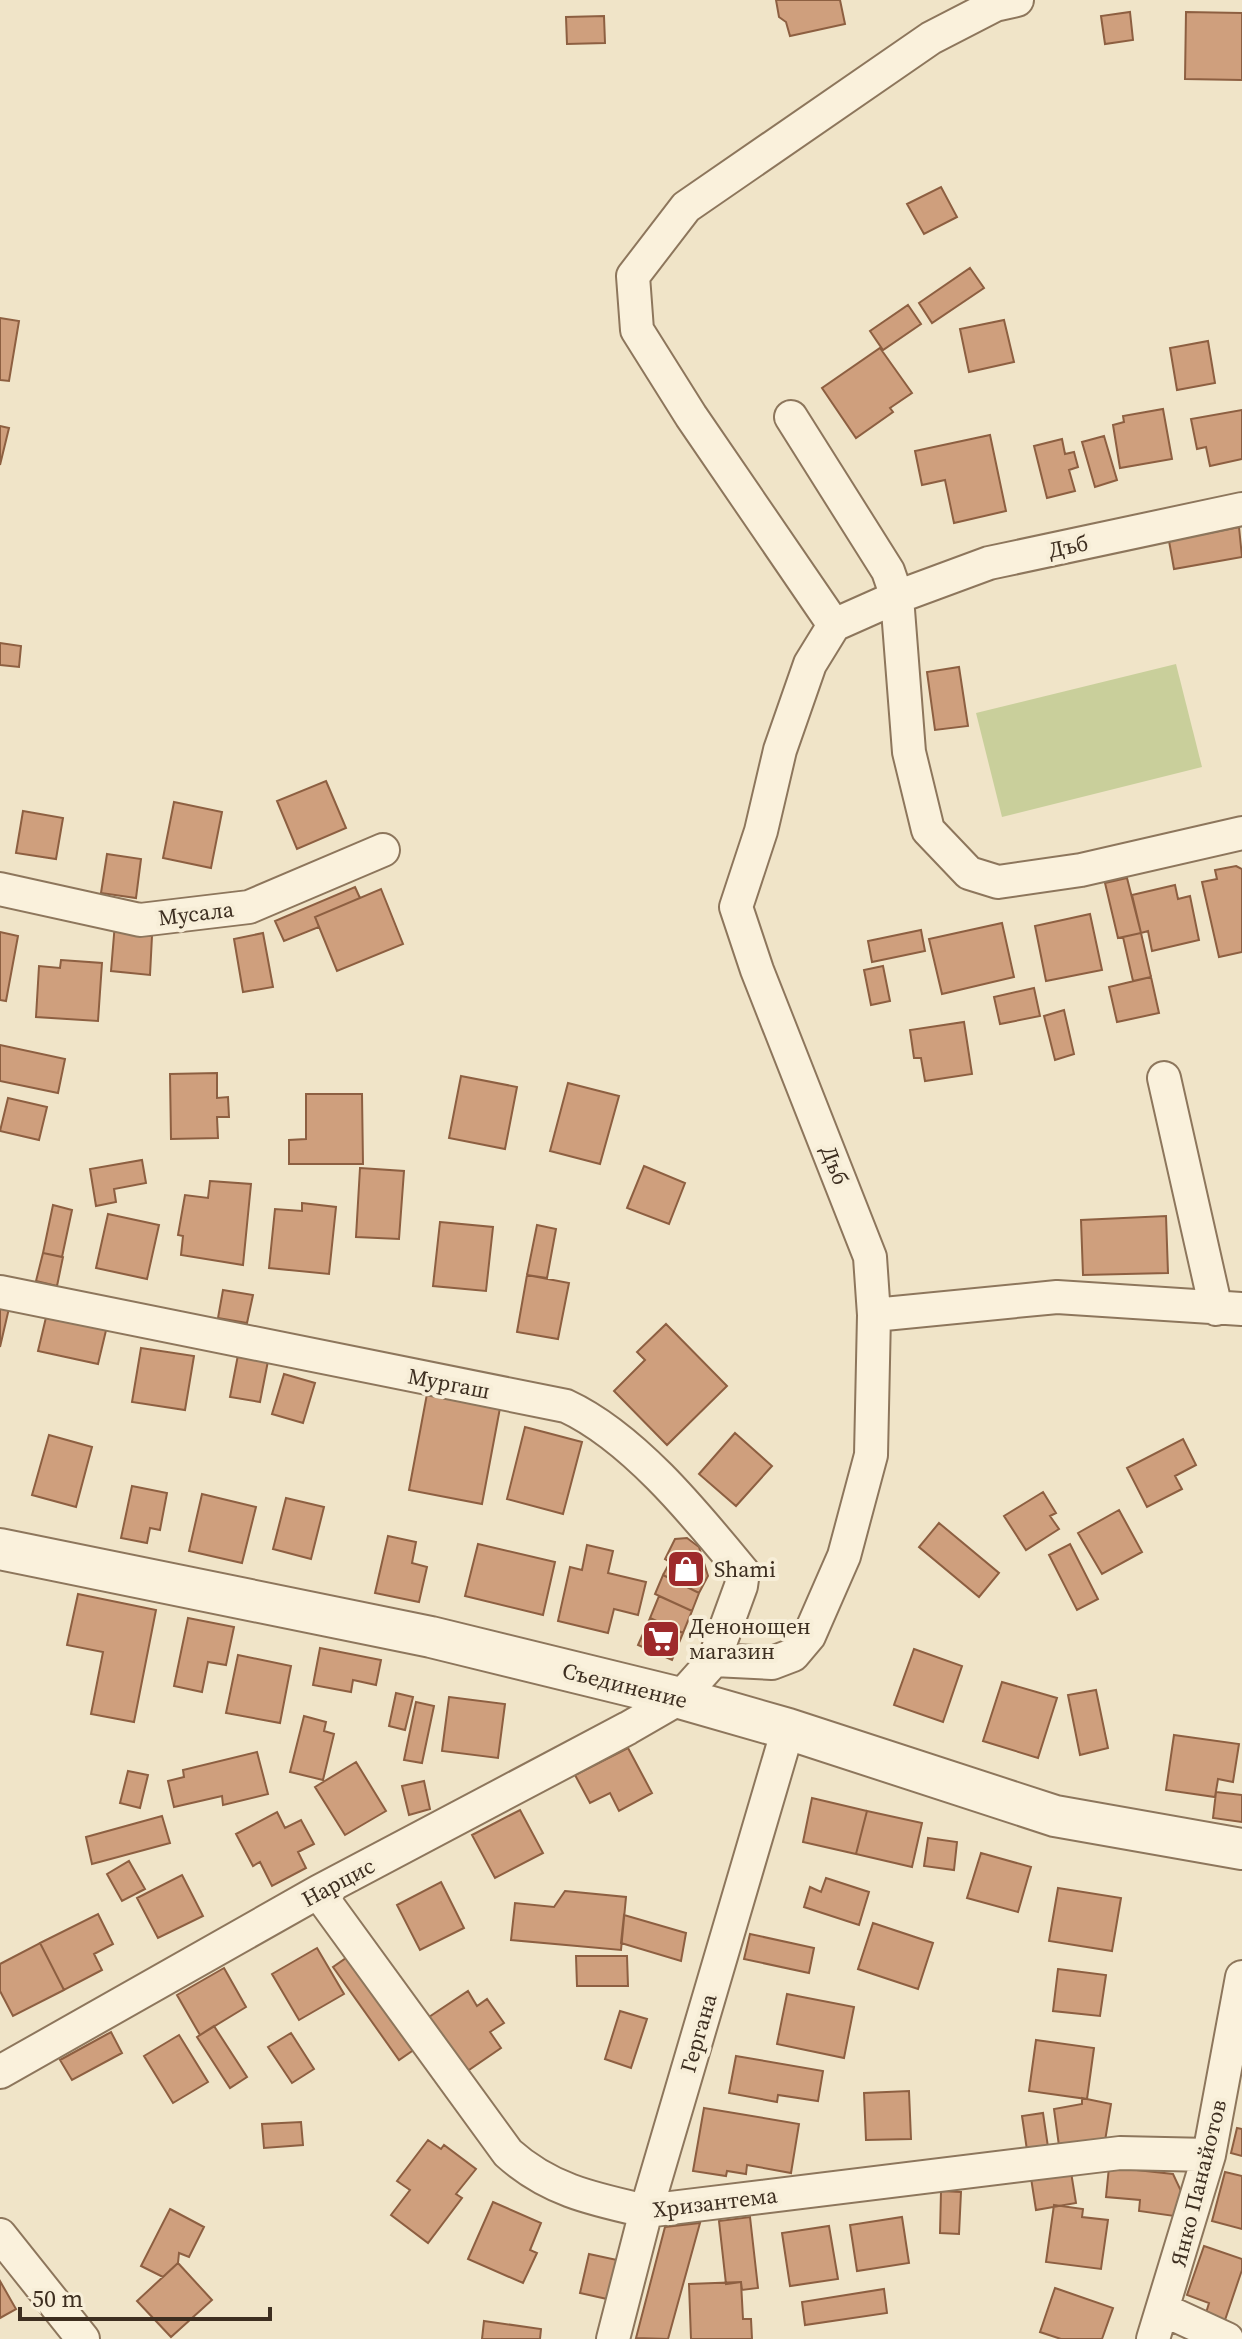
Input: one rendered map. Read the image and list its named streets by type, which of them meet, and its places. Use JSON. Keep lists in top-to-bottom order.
{
  "streets": {
    "street": [
      "Дъб",
      "Мусала",
      "Мургаш",
      "Съединение",
      "Нарцис",
      "Гергана",
      "Янко Панайотов",
      "Хризантема"
    ]
  },
  "crossings": [
    ["Дъб", "Мургаш"],
    ["Съединение", "Нарцис"],
    ["Съединение", "Гергана"],
    ["Нарцис", "Хризантема"],
    ["Гергана", "Хризантема"],
    ["Янко Панайотов", "Хризантема"]
  ],
  "places": {
    "shop": ["Shami"],
    "supermarket": ["Денонощен магазин"]
  },
  "scale_bar": "50 m"
}
